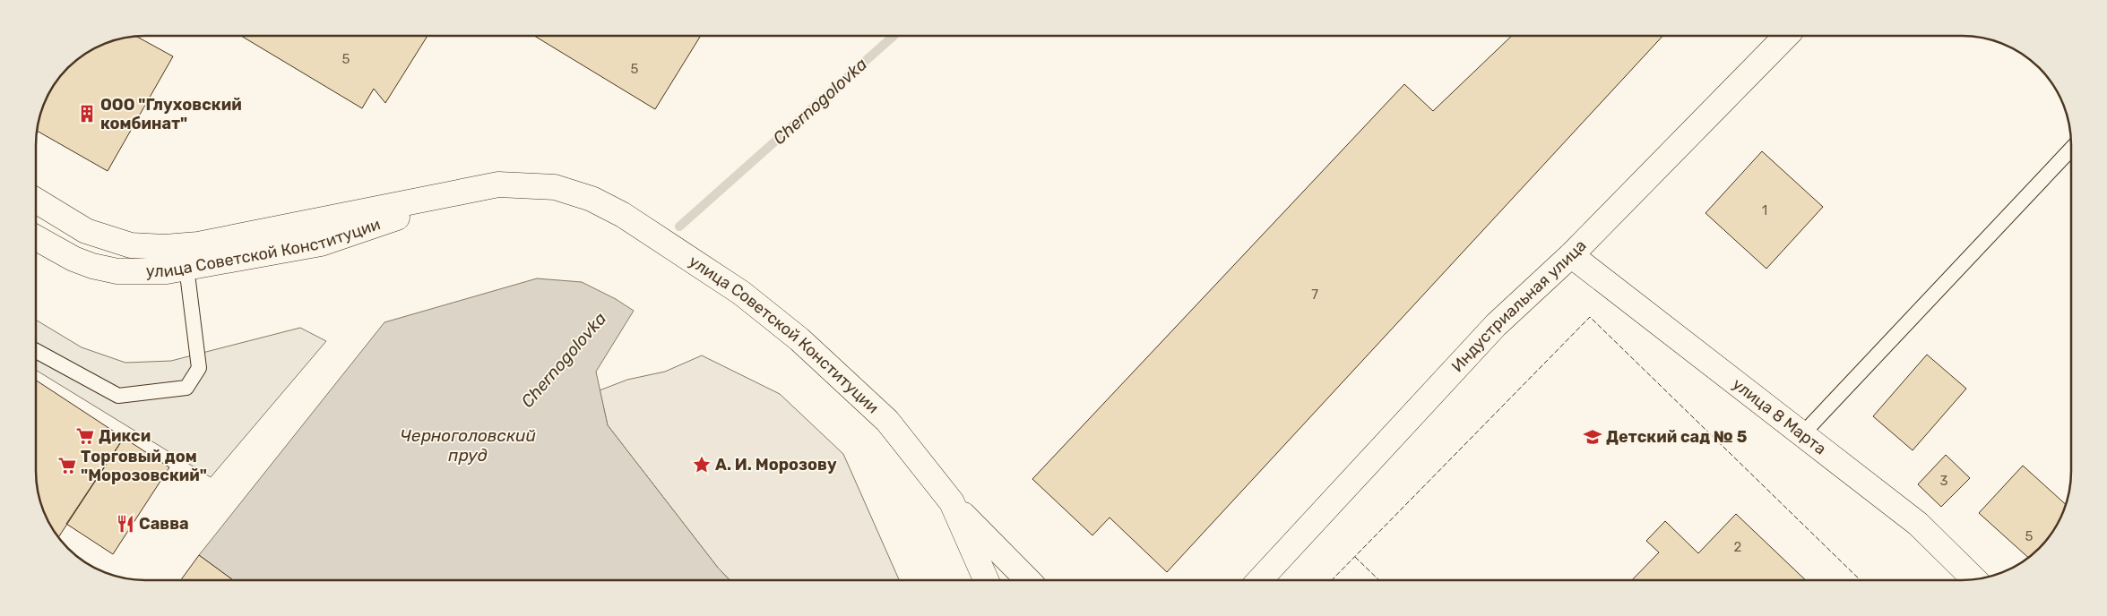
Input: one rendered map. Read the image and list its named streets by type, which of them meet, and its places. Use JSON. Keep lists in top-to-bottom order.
{
  "streets": {
    "street": ["улица Советской Конституции", "Индустриальная улица", "улица 8 Марта"]
  },
  "crossings": [
    ["Индустриальная улица", "улица 8 Марта"]
  ],
  "water": ["Chernogolovka", "Черноголовский пруд"],
  "places": {
    "building": ["ООО \"Глуховский комбинат\""],
    "supermarket": ["Дикси", "Торговый дом \"Морозовский\""],
    "school or university": ["Детский сад № 5"],
    "place": ["А. И. Морозову"],
    "restaurant": ["Савва"]
  },
  "house_numbers": [
    "5",
    "5",
    "1",
    "7",
    "3",
    "5",
    "2"
  ]
}
